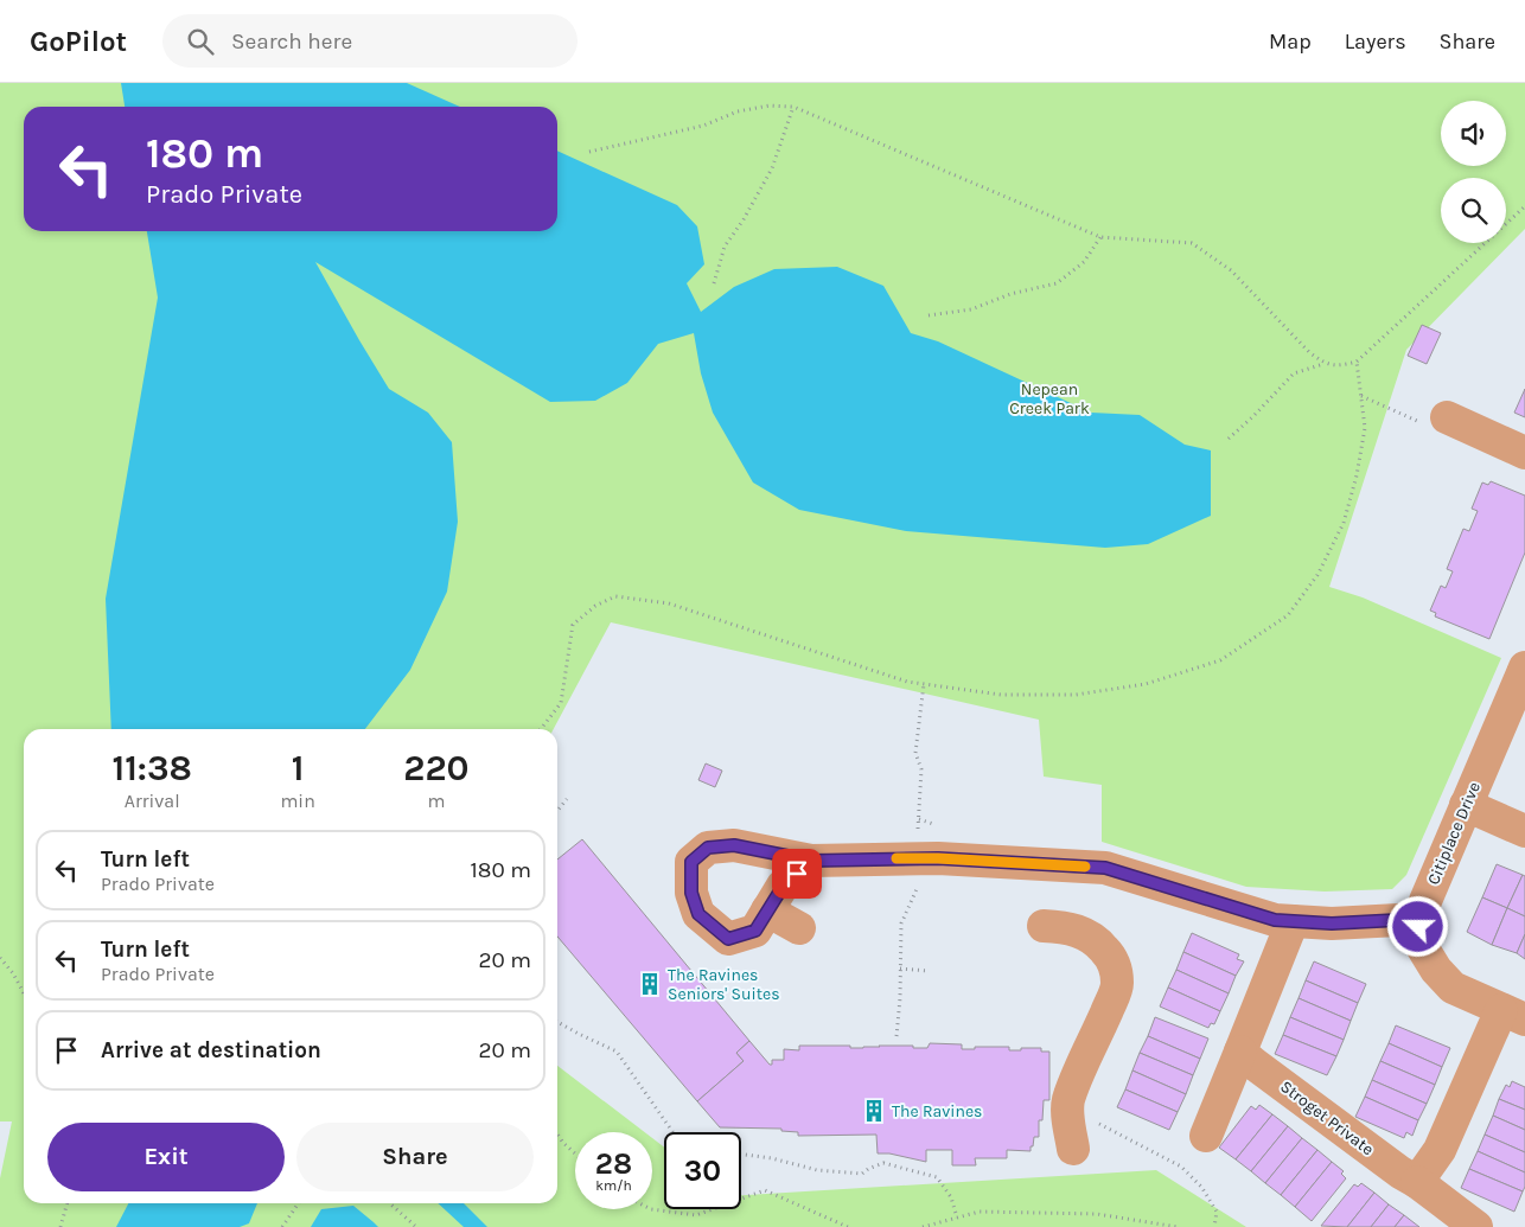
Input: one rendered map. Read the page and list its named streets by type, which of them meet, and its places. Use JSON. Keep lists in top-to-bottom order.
{
  "streets": {
    "street": ["Citiplace Drive", "Stroget Private"]
  },
  "parks": ["Nepean Creek Park"],
  "places": {
    "building": ["The Ravines Seniors' Suites", "The Ravines"]
  },
  "page": {
    "header": "GoPilot",
    "search": "Search here",
    "nav": ["Map", "Layers", "Share"],
    "turn": ["180 m", "Prado Private"],
    "eta": [
      "11:38",
      "Arrival",
      "1",
      "min",
      "220",
      "m"
    ],
    "list": [
      {
        "name": "Turn left",
        "note": "Prado Private",
        "value": "180 m"
      },
      {
        "name": "Turn left",
        "note": "Prado Private",
        "value": "20 m"
      },
      {
        "name": "Arrive at destination",
        "value": "20 m"
      }
    ],
    "buttons": ["Exit", "Share"],
    "speed": "28 km/h",
    "limit": "30"
  }
}
